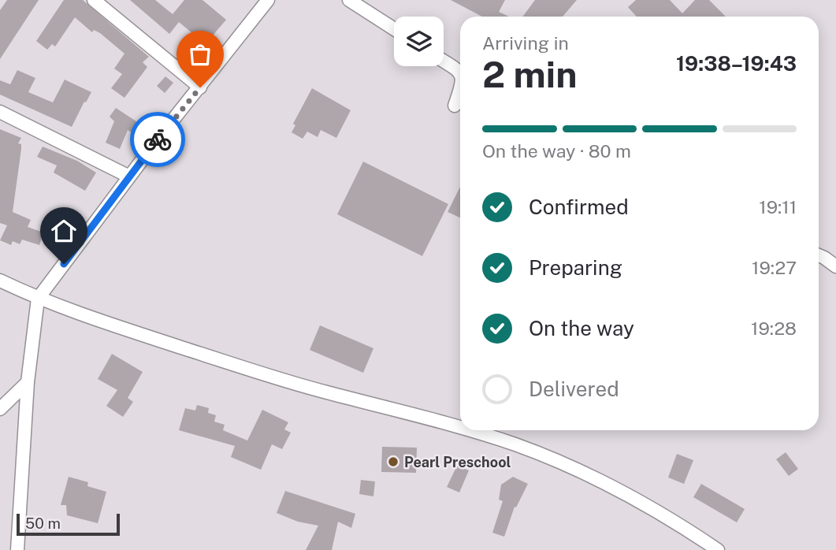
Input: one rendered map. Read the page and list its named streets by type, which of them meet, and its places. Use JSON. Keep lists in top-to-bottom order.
{
  "places": ["Pearl Preschool"],
  "scale_bar": "50 m",
  "page": {
    "heading": ["2 min", "Arriving in", "19:38–19:43"],
    "bar": "On the way · 80 m",
    "list": [
      ["Confirmed", "19:11"],
      ["Preparing", "19:27"],
      ["On the way", "19:28"],
      "Delivered"
    ],
    "scale": "50 m"
  }
}
